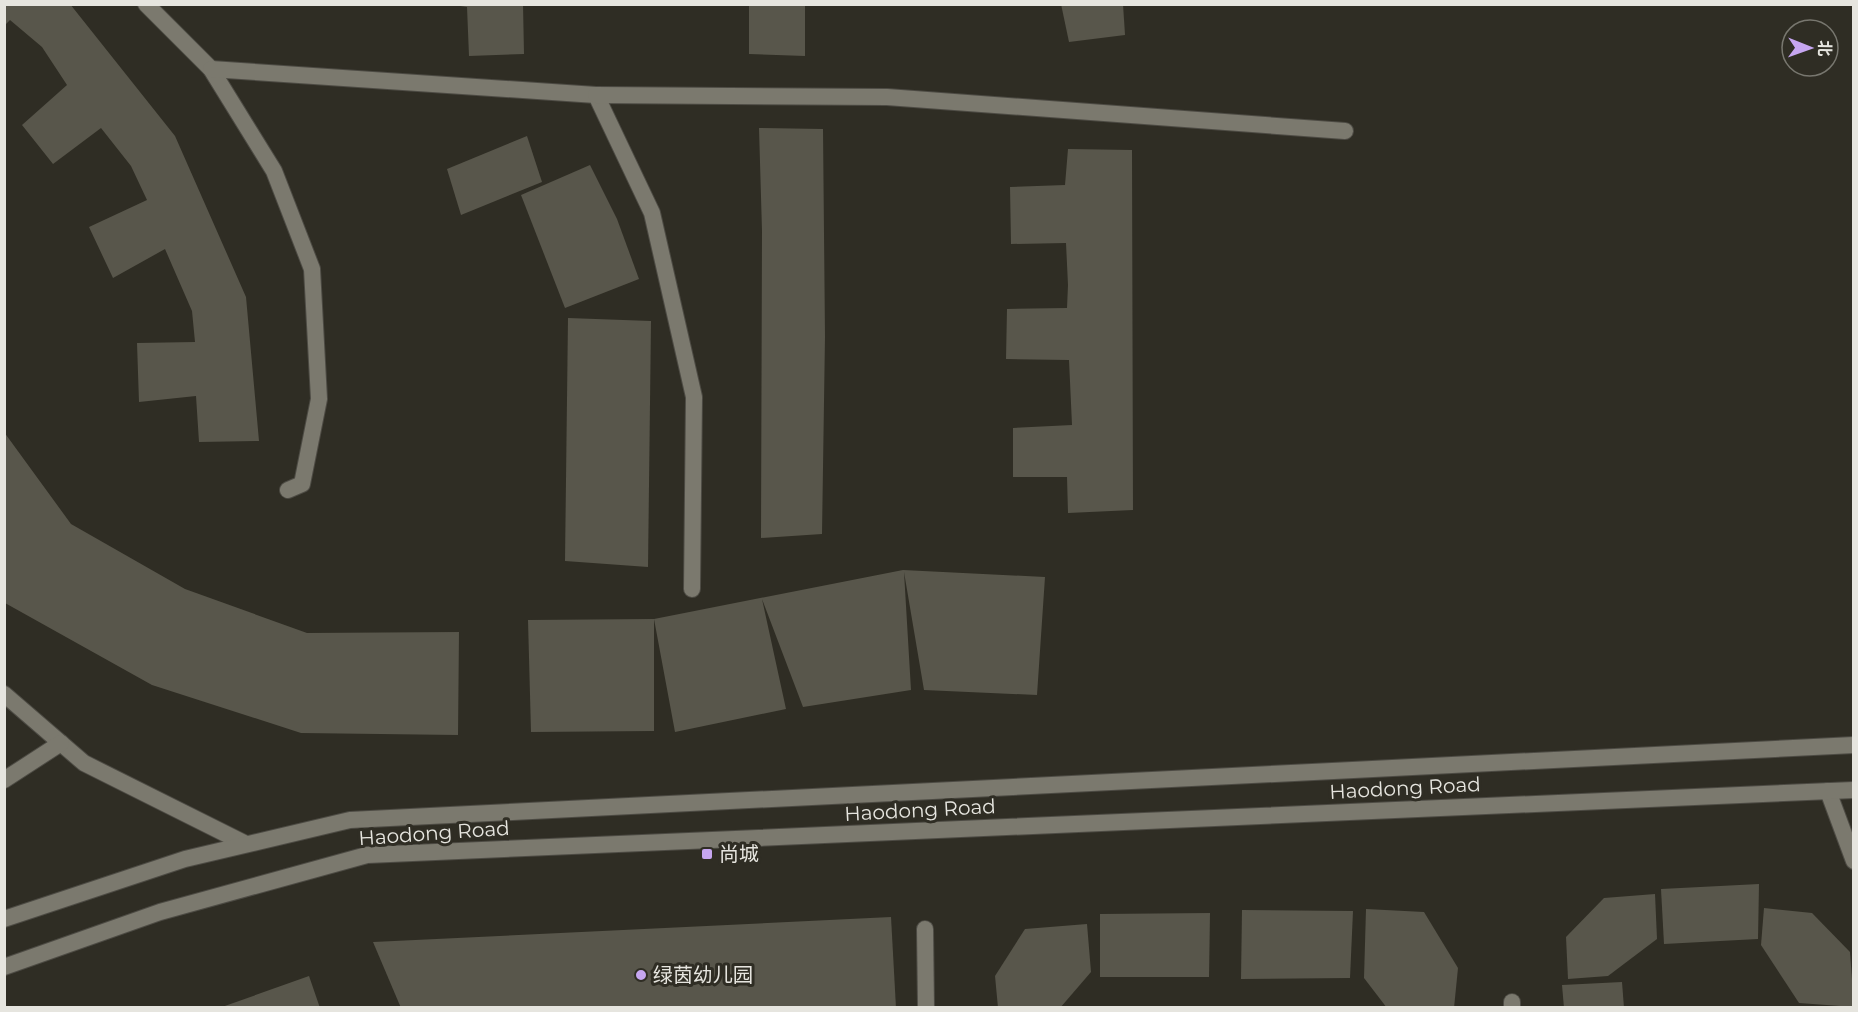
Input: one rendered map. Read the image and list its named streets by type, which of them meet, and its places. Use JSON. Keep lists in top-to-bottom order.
{
  "streets": {
    "main road": ["Haodong Road"]
  },
  "places": {
    "transit": ["尚城"],
    "other": ["绿茵幼儿园"]
  },
  "north": "right"
}
